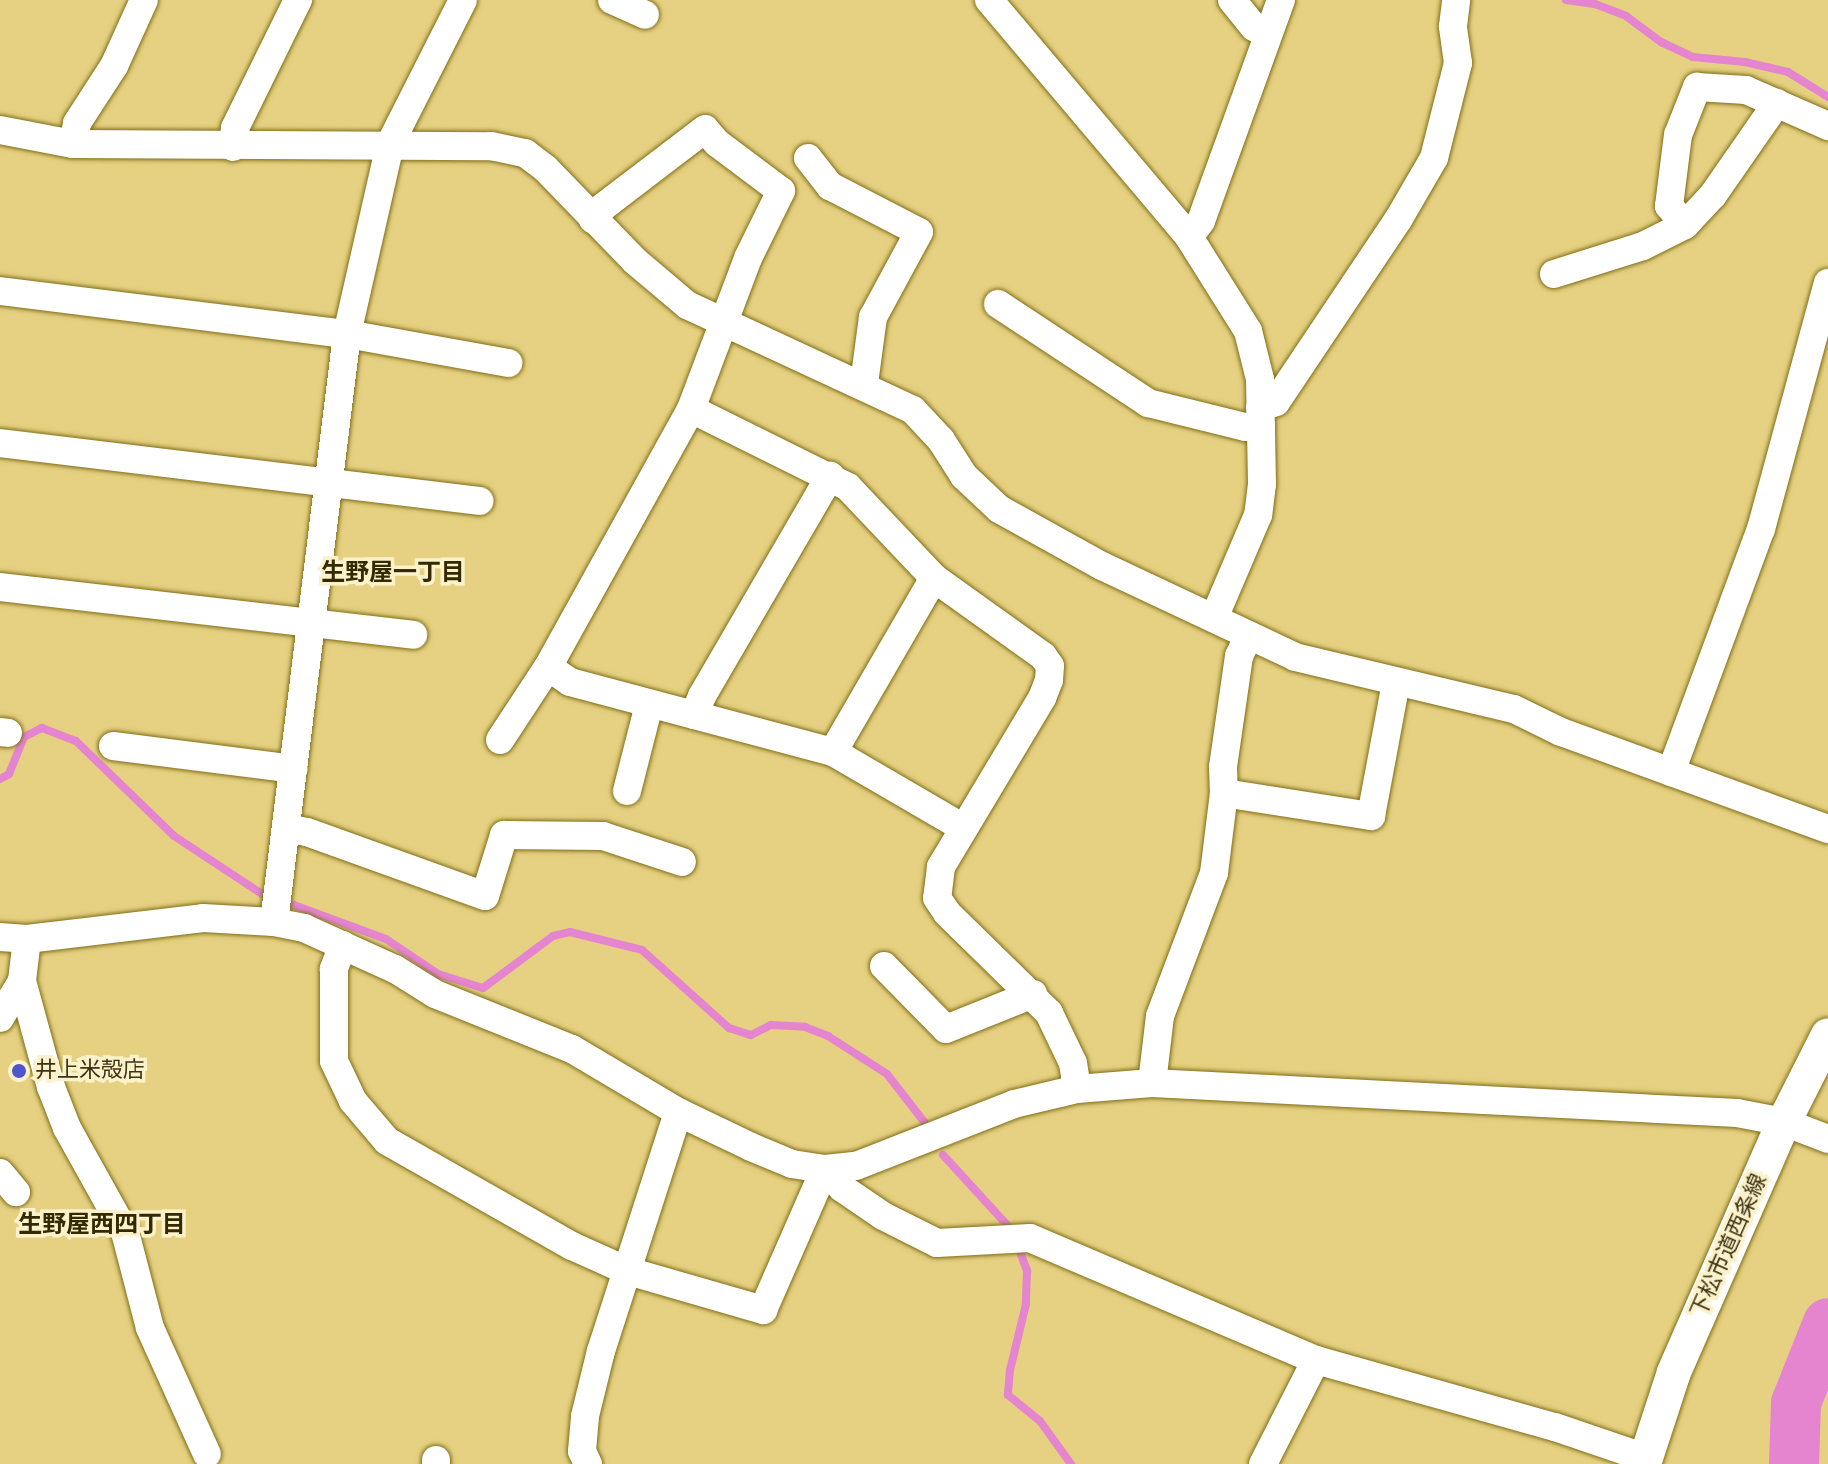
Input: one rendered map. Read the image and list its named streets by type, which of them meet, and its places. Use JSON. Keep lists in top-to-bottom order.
{
  "streets": {
    "street": ["下松市道西条線"]
  },
  "districts": ["生野屋一丁目", "生野屋西四丁目"],
  "places": ["井上米殻店"]
}
